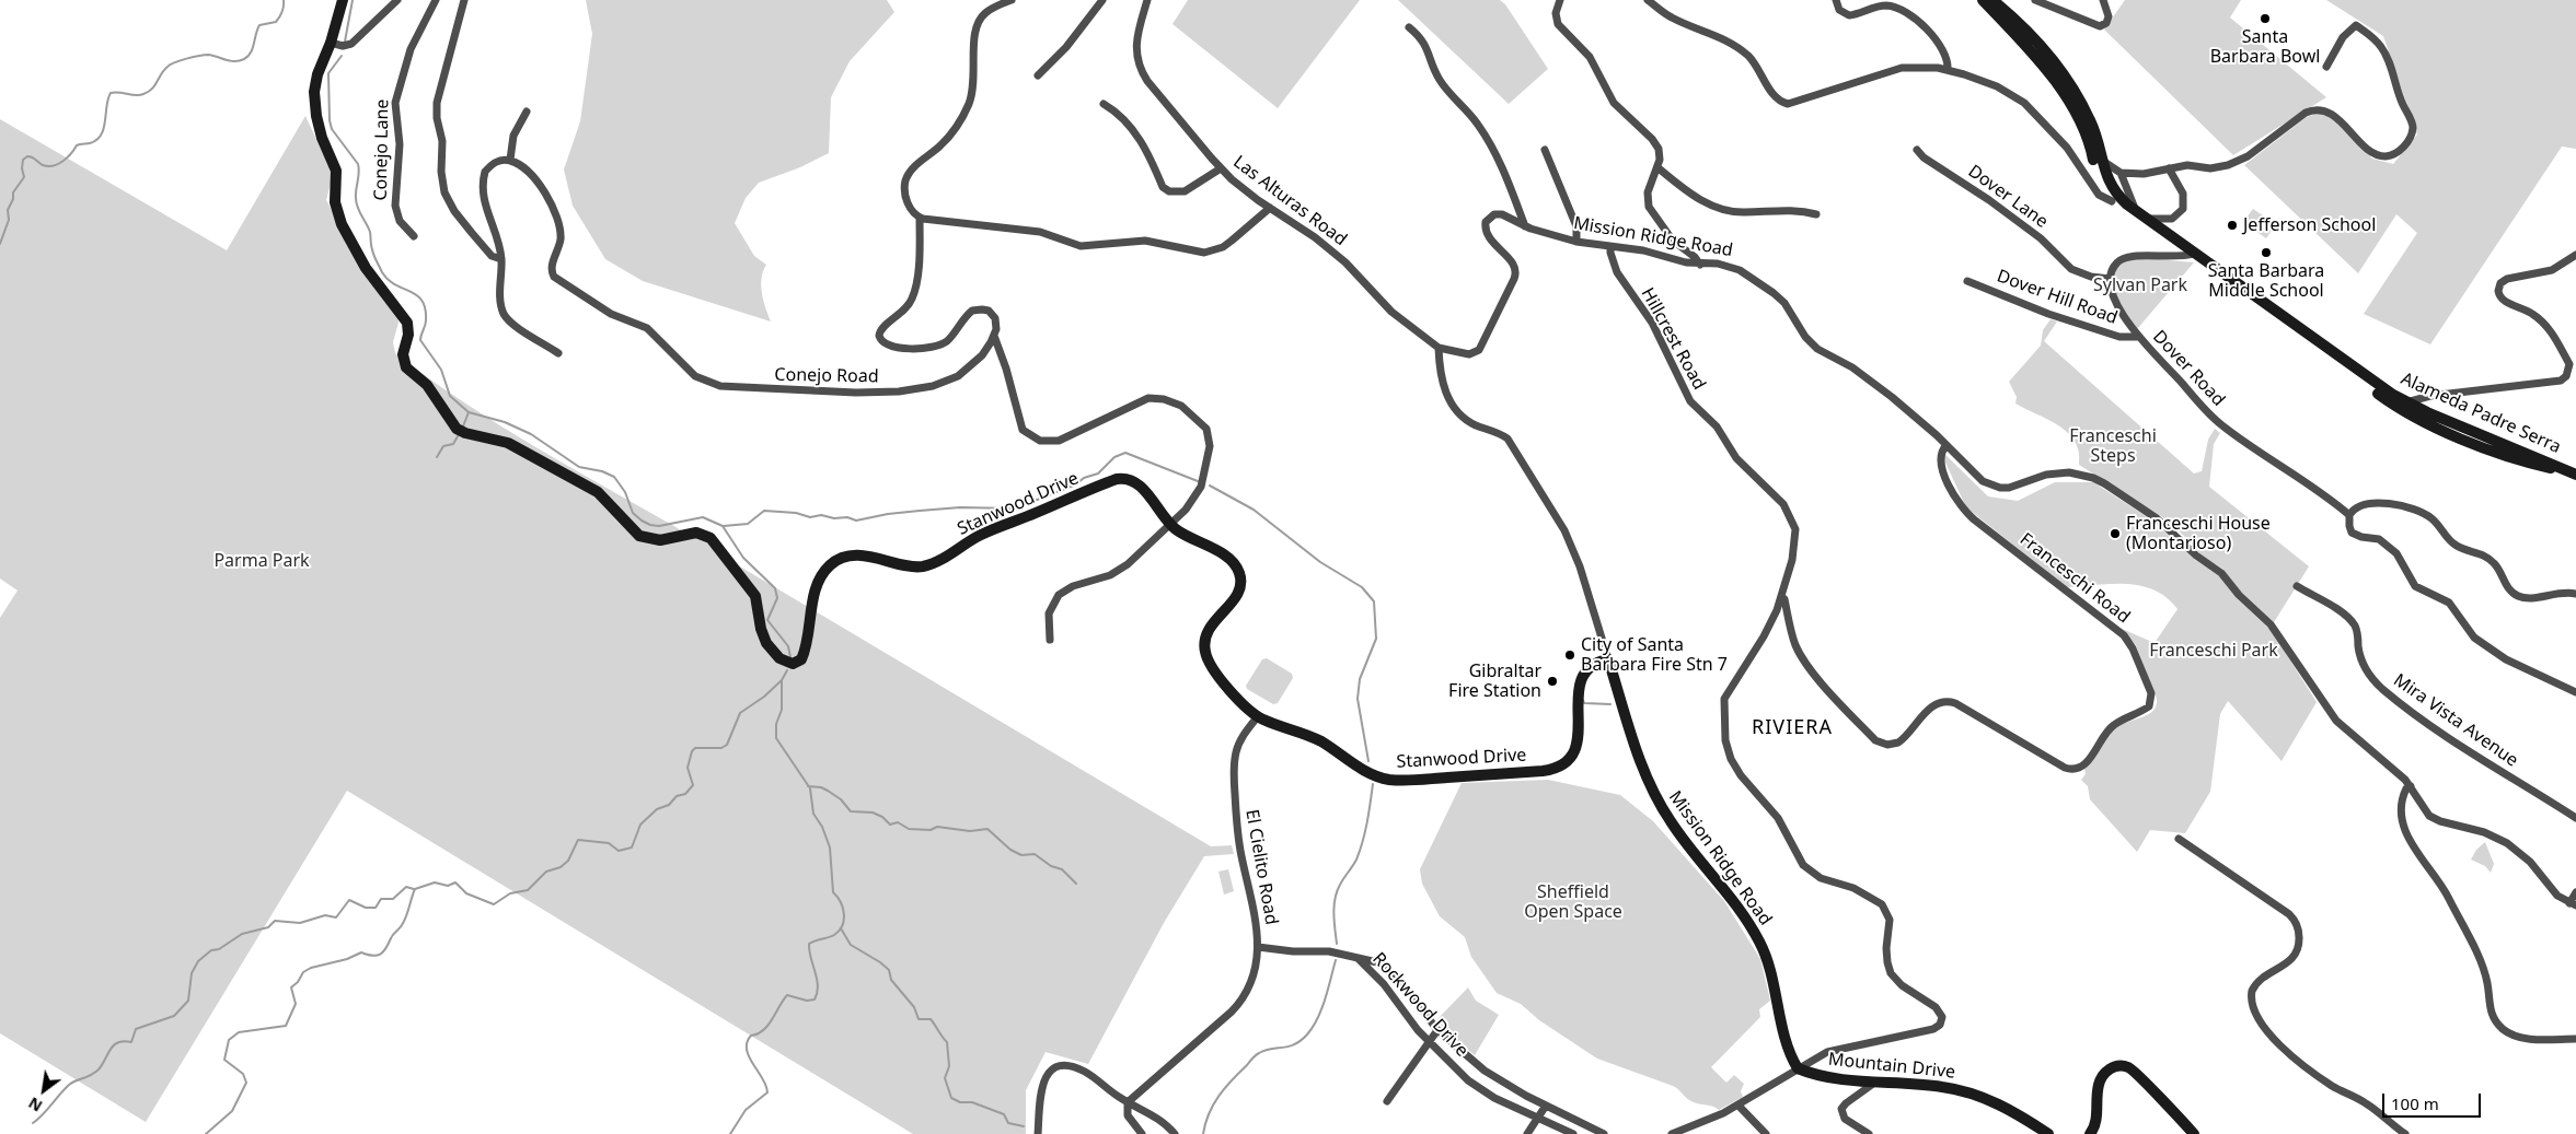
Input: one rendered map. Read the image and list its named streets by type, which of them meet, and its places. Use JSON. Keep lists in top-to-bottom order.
{
  "streets": {
    "main road": [
      "Mission Ridge Road",
      "Alameda Padre Serra",
      "Stanwood Drive",
      "Mountain Drive"
    ],
    "street": [
      "Conejo Lane",
      "Dover Lane",
      "Las Alturas Road",
      "Dover Hill Road",
      "Hillcrest Road",
      "Dover Road",
      "Conejo Road",
      "Franceschi Road",
      "Mira Vista Avenue",
      "El Cielito Road",
      "Rockwood Drive"
    ]
  },
  "crossings": [
    ["Dover Lane", "Dover Road"],
    ["Las Alturas Road", "Mission Ridge Road"],
    ["Mission Ridge Road", "Hillcrest Road"],
    ["Mission Ridge Road", "Stanwood Drive"],
    ["Mission Ridge Road", "Franceschi Road"],
    ["Mission Ridge Road", "Mountain Drive"],
    ["Dover Hill Road", "Dover Road"],
    ["Hillcrest Road", "Franceschi Road"],
    ["Hillcrest Road", "Mountain Drive"],
    ["Stanwood Drive", "El Cielito Road"],
    ["El Cielito Road", "Rockwood Drive"]
  ],
  "districts": ["RIVIERA"],
  "parks": [
    "Sylvan Park",
    "Franceschi Steps",
    "Parma Park",
    "Franceschi Park",
    "Sheffield Open Space"
  ],
  "places": [
    "Santa Barbara Bowl",
    "Jefferson School",
    "Santa Barbara Middle School",
    "Franceschi House (Montarioso)",
    "City of Santa Barbara Fire Stn 7",
    "Gibraltar Fire Station"
  ],
  "scale_bar": "100 m",
  "north": "bottom left"
}
